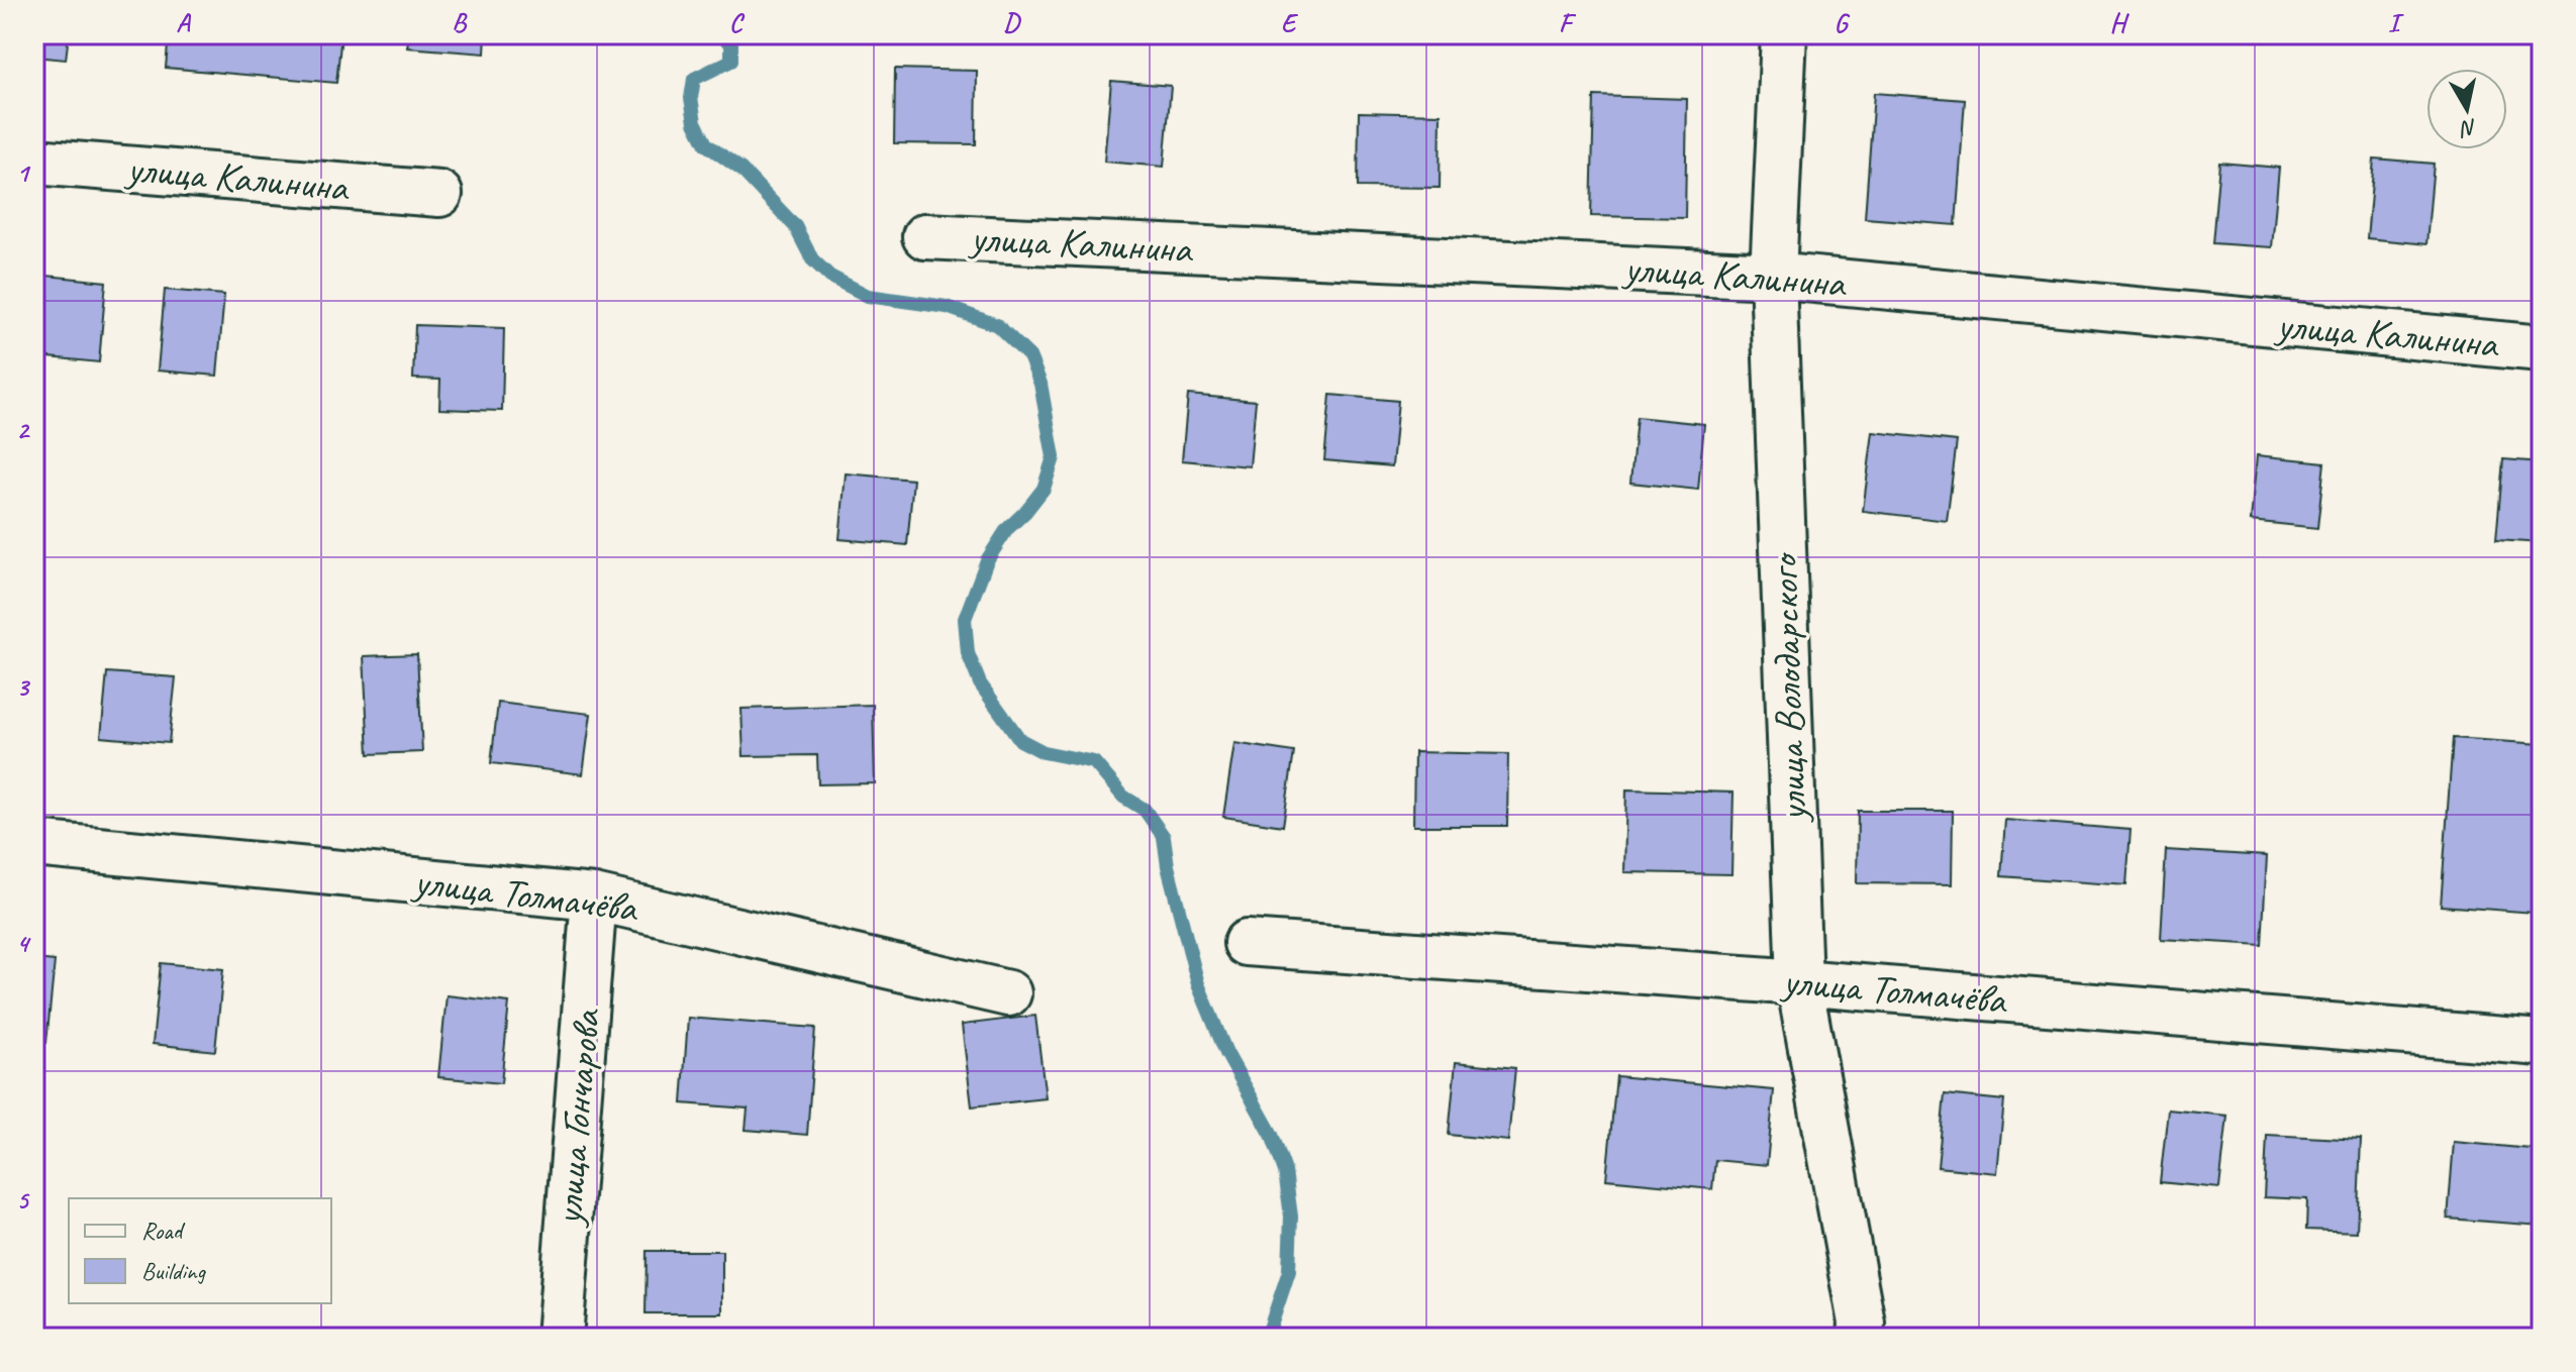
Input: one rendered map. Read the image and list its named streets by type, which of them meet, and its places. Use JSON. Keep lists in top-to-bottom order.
{
  "streets": {
    "street": [
      "улица Калинина",
      "улица Володарского",
      "улица Толмачёва",
      "улица Гончарова"
    ]
  },
  "crossings": [
    ["улица Калинина", "улица Володарского"],
    ["улица Володарского", "улица Толмачёва"],
    ["улица Толмачёва", "улица Гончарова"]
  ],
  "legend": ["Road", "Building"],
  "north": "bottom",
  "grid": {
    "columns": [
      "A",
      "B",
      "C",
      "D",
      "E",
      "F",
      "G",
      "H",
      "I"
    ],
    "rows": [
      "1",
      "2",
      "3",
      "4",
      "5"
    ]
  }
}
